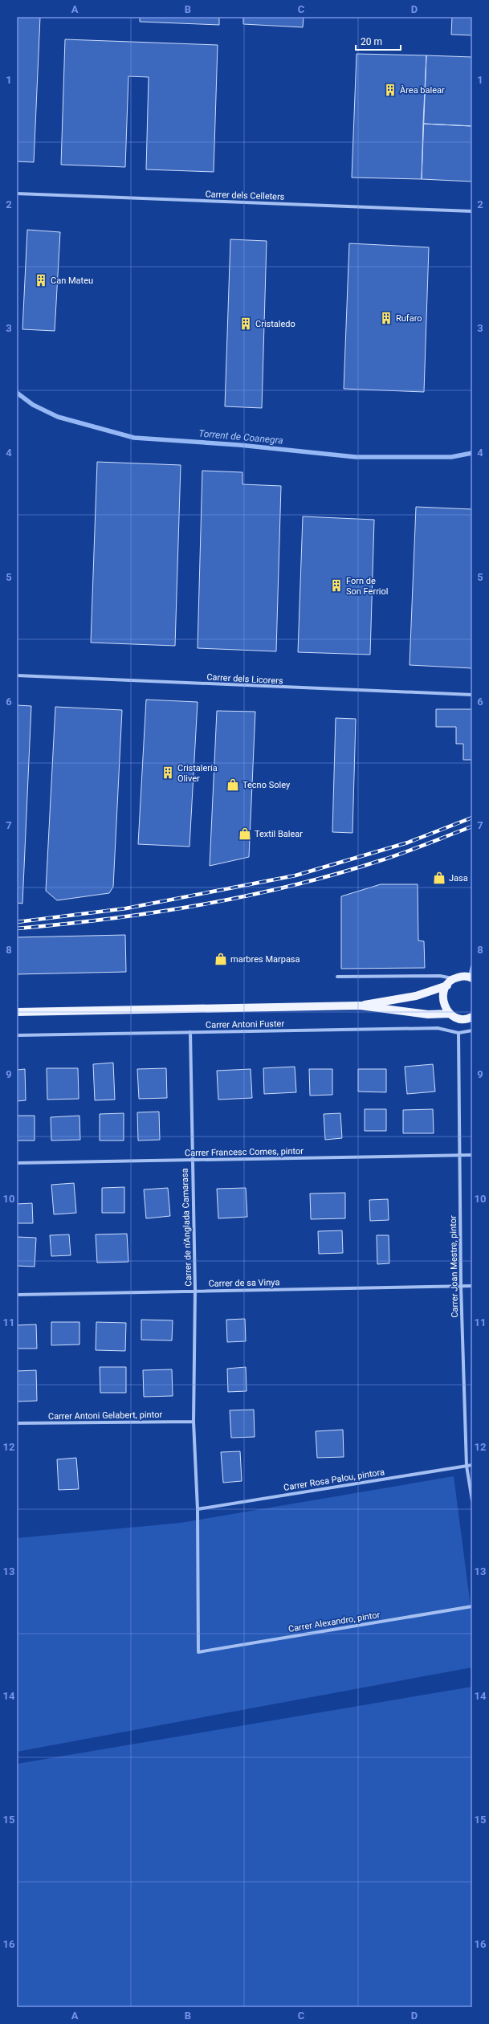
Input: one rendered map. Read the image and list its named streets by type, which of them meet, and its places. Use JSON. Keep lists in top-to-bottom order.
{
  "streets": {
    "street": [
      "Carrer dels Celleters",
      "Carrer dels Licorers",
      "Carrer Antoni Fuster",
      "Carrer Francesc Comes, pintor",
      "Carrer de n'Anglada Camarasa",
      "Carrer Joan Mestre, pintor",
      "Carrer de sa Vinya",
      "Carrer Antoni Gelabert, pintor",
      "Carrer Rosa Palou, pintora",
      "Carrer Alexandro, pintor"
    ]
  },
  "crossings": [
    ["Carrer Antoni Fuster", "Carrer de n'Anglada Camarasa"],
    ["Carrer Antoni Fuster", "Carrer Joan Mestre, pintor"],
    ["Carrer Francesc Comes, pintor", "Carrer de n'Anglada Camarasa"],
    ["Carrer Francesc Comes, pintor", "Carrer Joan Mestre, pintor"],
    ["Carrer de n'Anglada Camarasa", "Carrer de sa Vinya"],
    ["Carrer de n'Anglada Camarasa", "Carrer Antoni Gelabert, pintor"],
    ["Carrer de n'Anglada Camarasa", "Carrer Rosa Palou, pintora"],
    ["Carrer de n'Anglada Camarasa", "Carrer Alexandro, pintor"],
    ["Carrer Joan Mestre, pintor", "Carrer de sa Vinya"],
    ["Carrer Joan Mestre, pintor", "Carrer Rosa Palou, pintora"]
  ],
  "water": ["Torrent de Coanegra"],
  "places": {
    "building": [
      "Àrea balear",
      "Can Mateu",
      "Rufaro",
      "Cristaledo",
      "Forn de Son Ferriol",
      "Cristalería Oliver"
    ],
    "shop": [
      "Tecno Soley",
      "Textil Balear",
      "Jasa",
      "marbres Marpasa"
    ]
  },
  "scale_bar": "20 m",
  "grid": {
    "columns": [
      "A",
      "B",
      "C",
      "D"
    ],
    "rows": [
      "1",
      "2",
      "3",
      "4",
      "5",
      "6",
      "7",
      "8",
      "9",
      "10",
      "11",
      "12",
      "13",
      "14",
      "15",
      "16"
    ]
  }
}
